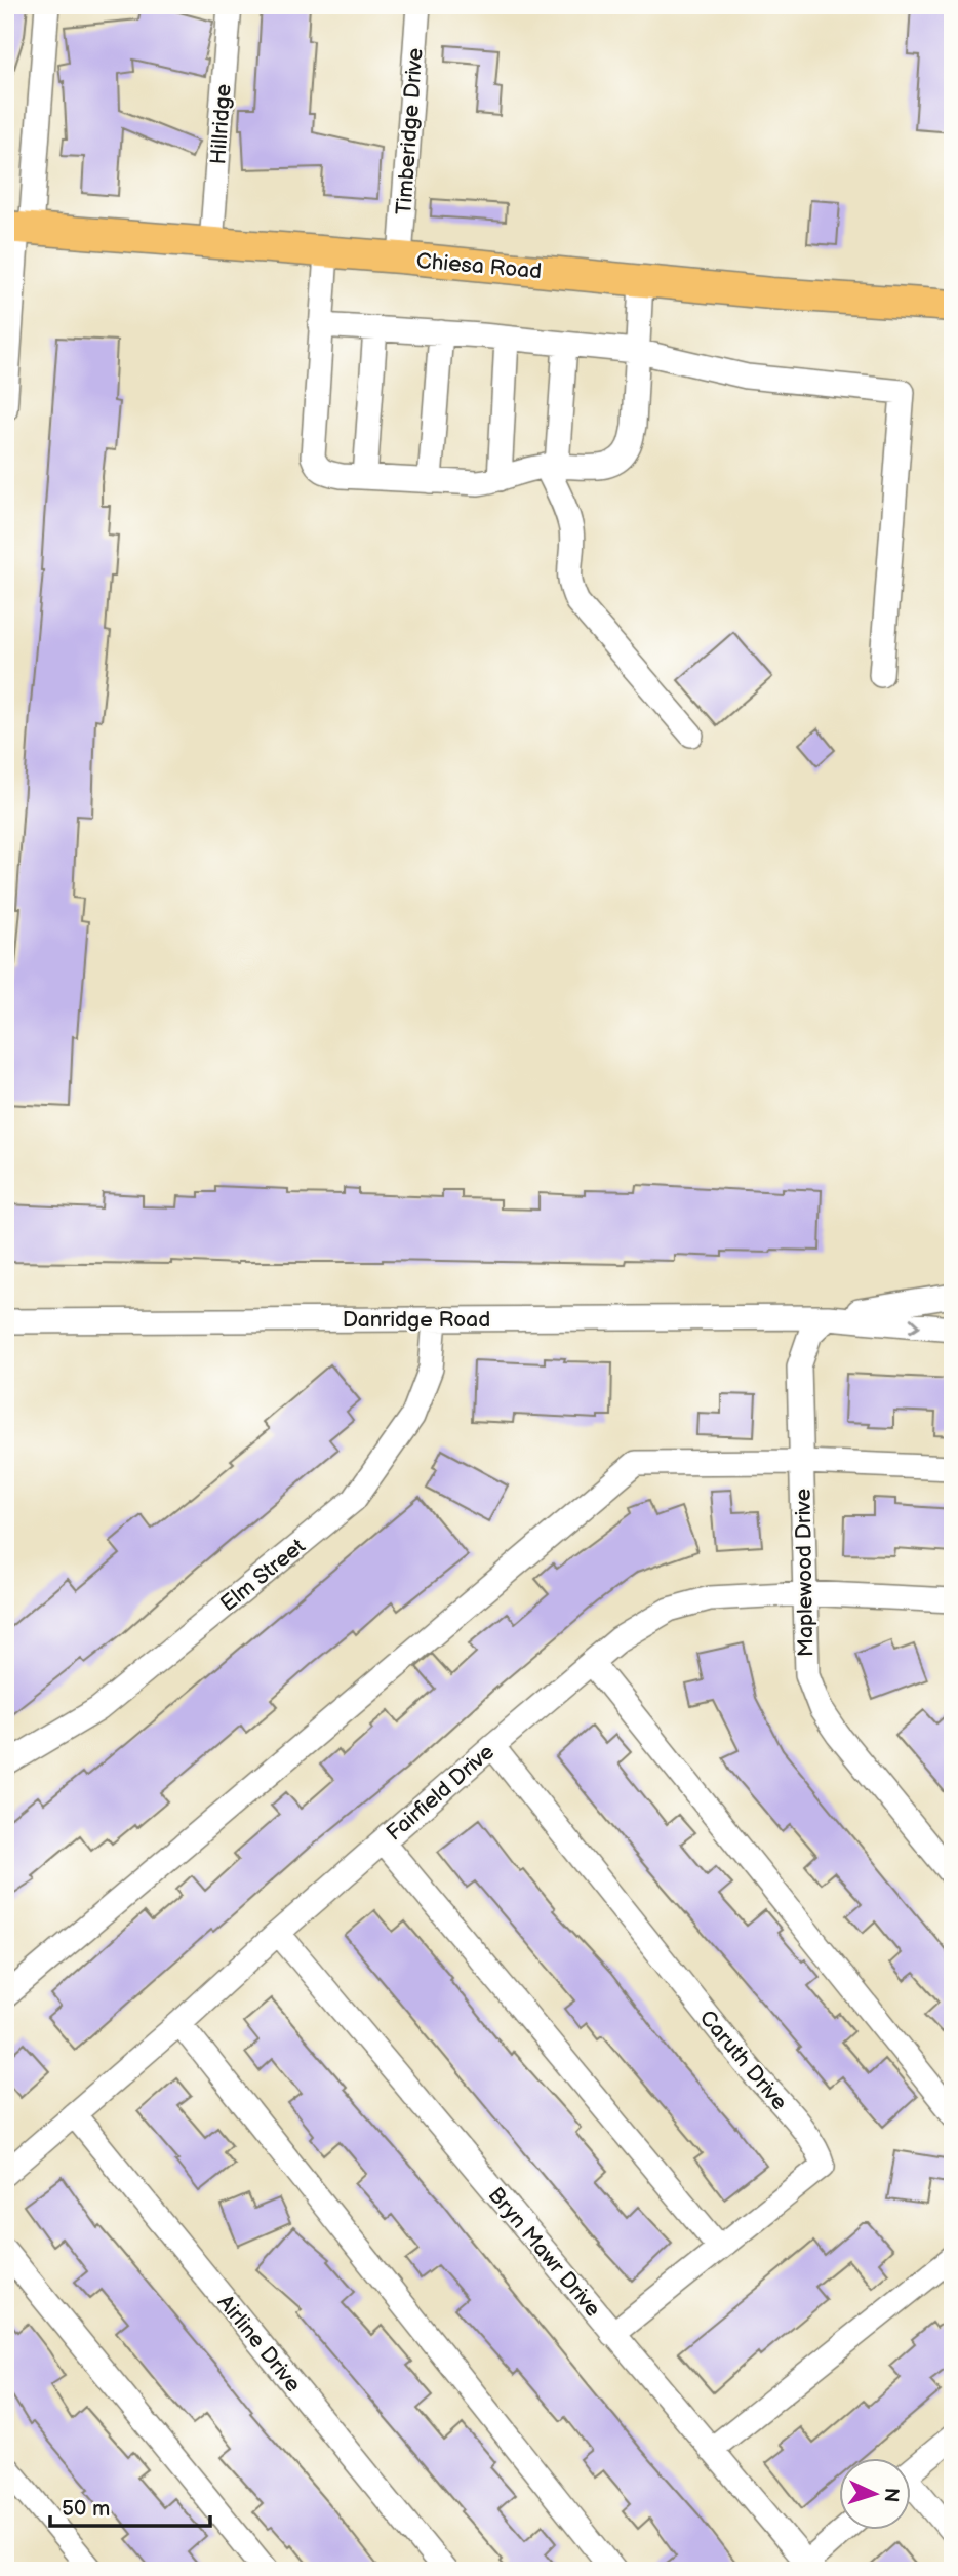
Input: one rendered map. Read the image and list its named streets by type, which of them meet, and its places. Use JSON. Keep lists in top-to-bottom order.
{
  "streets": {
    "main road": ["Chiesa Road"],
    "street": [
      "Hillridge",
      "Timberidge Drive",
      "Danridge Road",
      "Maplewood Drive",
      "Elm Street",
      "Fairfield Drive",
      "Caruth Drive",
      "Bryn Mawr Drive",
      "Airline Drive"
    ]
  },
  "crossings": [
    ["Hillridge", "Chiesa Road"],
    ["Timberidge Drive", "Chiesa Road"],
    ["Danridge Road", "Maplewood Drive"],
    ["Danridge Road", "Elm Street"],
    ["Maplewood Drive", "Fairfield Drive"],
    ["Fairfield Drive", "Caruth Drive"],
    ["Fairfield Drive", "Bryn Mawr Drive"],
    ["Fairfield Drive", "Airline Drive"],
    ["Caruth Drive", "Bryn Mawr Drive"]
  ],
  "scale_bar": "50 m",
  "north": "right"
}
